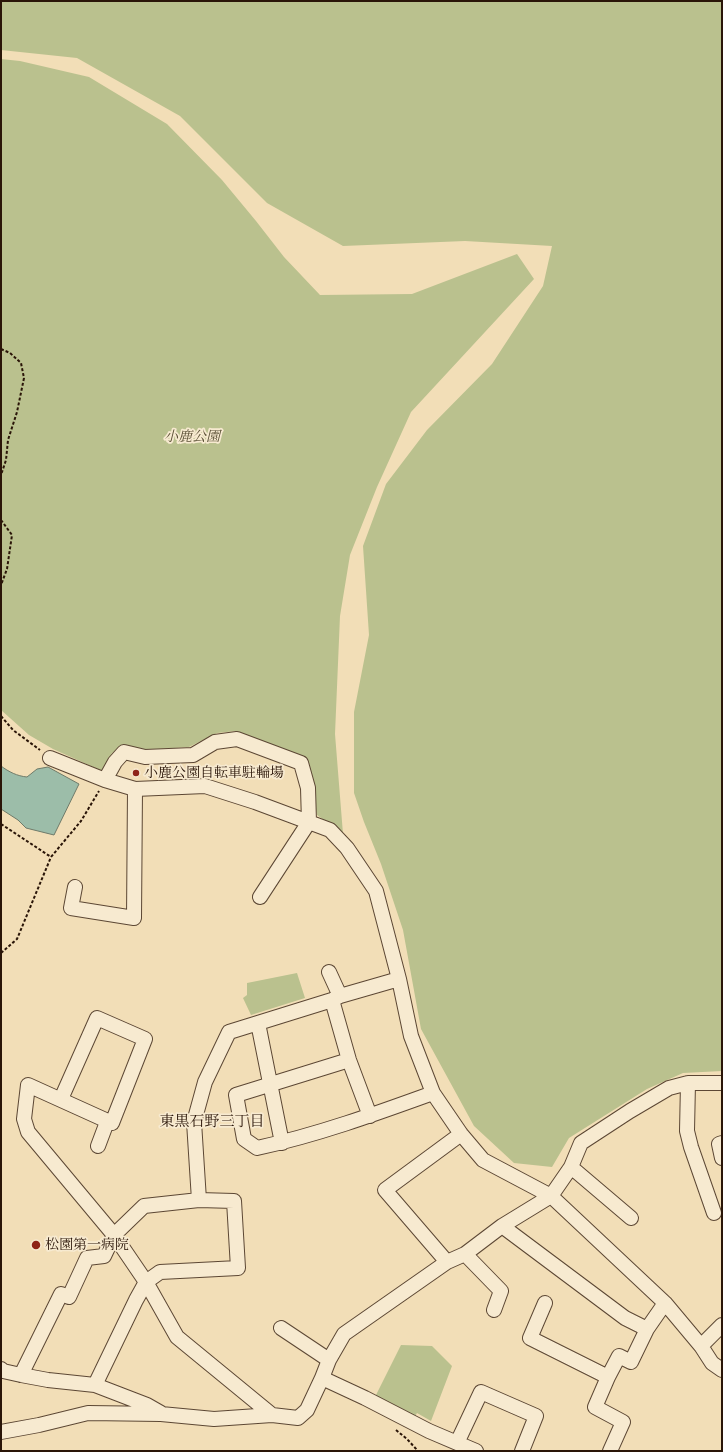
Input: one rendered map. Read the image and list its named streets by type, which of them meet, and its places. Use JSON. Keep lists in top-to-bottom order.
{
  "districts": ["東黒石野三丁目"],
  "parks": ["小鹿公園"],
  "places": ["小鹿公園自転車駐輪場", "松園第一病院"]
}
